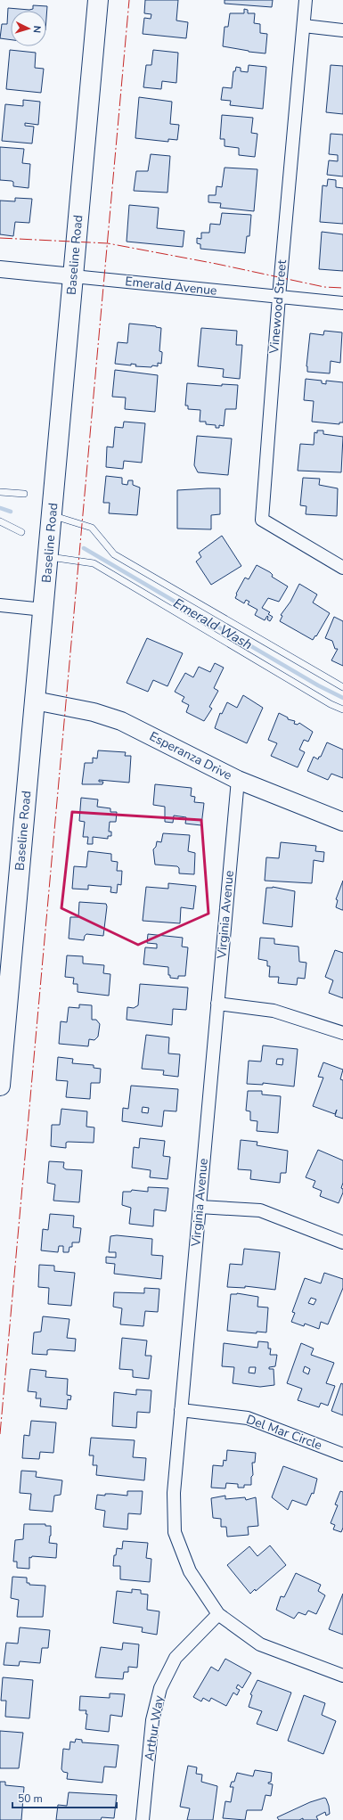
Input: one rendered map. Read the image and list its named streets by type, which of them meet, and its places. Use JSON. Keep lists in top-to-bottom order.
{
  "streets": {
    "main road": ["Baseline Road", "Esperanza Drive"],
    "street": [
      "Emerald Avenue",
      "Vinewood Street",
      "Virginia Avenue",
      "Del Mar Circle",
      "Arthur Way"
    ]
  },
  "crossings": [
    ["Baseline Road", "Emerald Avenue"],
    ["Baseline Road", "Esperanza Drive"],
    ["Emerald Avenue", "Vinewood Street"],
    ["Esperanza Drive", "Virginia Avenue"],
    ["Virginia Avenue", "Del Mar Circle"],
    ["Virginia Avenue", "Arthur Way"]
  ],
  "water": ["Emerald Wash"],
  "scale_bar": "50 m",
  "north": "right"
}
